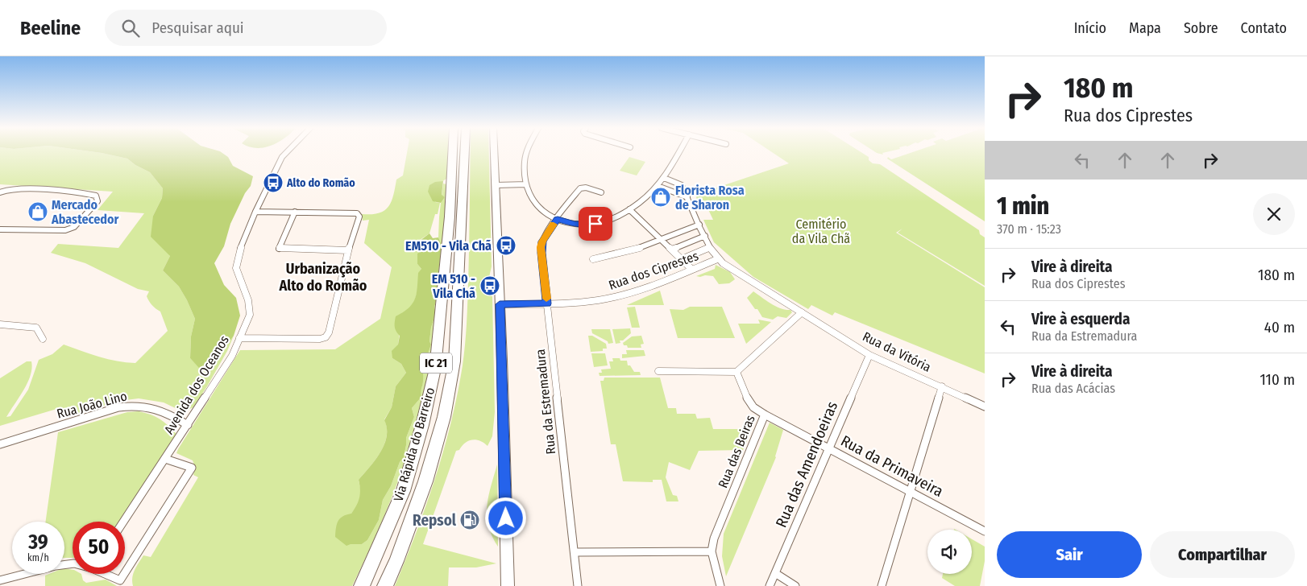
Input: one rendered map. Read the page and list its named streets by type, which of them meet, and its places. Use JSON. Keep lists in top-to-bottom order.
{
  "streets": {
    "highway": ["IC 21", "Via Rápida do Barreiro"],
    "street": [
      "Rua dos Ciprestes",
      "Rua da Vitória",
      "Avenida dos Oceanos",
      "Rua da Estremadura",
      "Rua João Lino",
      "Rua das Beiras",
      "Rua das Amendoeiras",
      "Rua da Primaveira"
    ]
  },
  "crossings": [
    ["Rua dos Ciprestes", "Rua da Vitória"],
    ["Rua dos Ciprestes", "Rua da Estremadura"],
    ["Rua da Vitória", "Rua das Amendoeiras"],
    ["Avenida dos Oceanos", "Rua João Lino"],
    ["Rua das Beiras", "Rua da Primaveira"],
    ["Rua das Amendoeiras", "Rua da Primaveira"]
  ],
  "districts": ["Urbanização Alto do Romão"],
  "parks": ["Cemitério da Vila Chã"],
  "places": {
    "bus stop": ["Alto do Romão", "EM510 - Vila Chã", "EM 510 - Vila Chã"],
    "shop": ["Florista Rosa de Sharon", "Mercado Abastecedor"],
    "fuel station": ["Repsol"]
  },
  "page": {
    "header": "Beeline",
    "search": "Pesquisar aqui",
    "nav": [
      "Início",
      "Mapa",
      "Sobre",
      "Contato"
    ],
    "turn": ["180 m", "Rua dos Ciprestes"],
    "heading": ["1 min", "370 m · 15:23"],
    "list": [
      {
        "name": "Vire à direita",
        "note": "Rua dos Ciprestes",
        "value": "180 m"
      },
      {
        "name": "Vire à esquerda",
        "note": "Rua da Estremadura",
        "value": "40 m"
      },
      {
        "name": "Vire à direita",
        "note": "Rua das Acácias",
        "value": "110 m"
      }
    ],
    "speed": "39 km/h",
    "limit": "50",
    "buttons": ["Sair", "Compartilhar"]
  }
}
